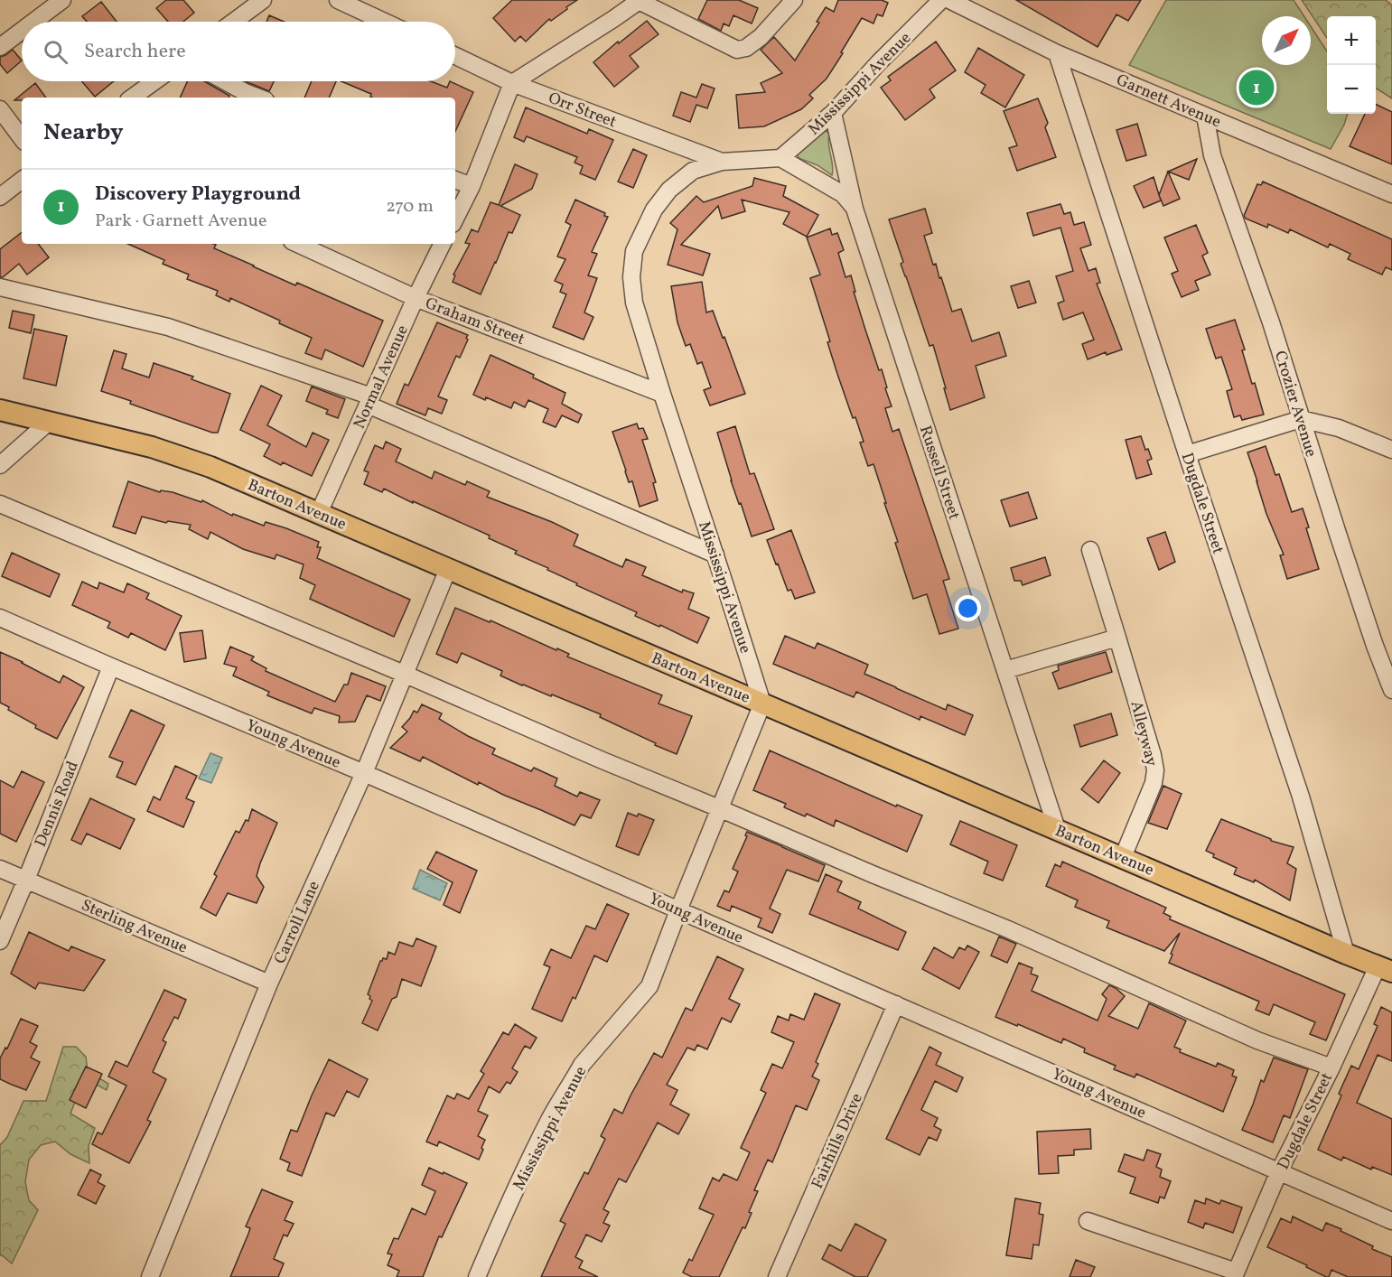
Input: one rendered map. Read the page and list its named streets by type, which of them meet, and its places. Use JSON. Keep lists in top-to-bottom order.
{
  "streets": {
    "main road": ["Barton Avenue"],
    "street": [
      "Mississippi Avenue",
      "Garnett Avenue",
      "Orr Street",
      "Graham Street",
      "Normal Avenue",
      "Crozier Avenue",
      "Russell Street",
      "Dugdale Street",
      "Alleyway",
      "Young Avenue",
      "Dennis Road",
      "Carroll Lane",
      "Sterling Avenue",
      "Fairhills Drive"
    ]
  },
  "crossings": [
    ["Mississippi Avenue", "Orr Street"],
    ["Mississippi Avenue", "Graham Street"],
    ["Mississippi Avenue", "Russell Street"],
    ["Mississippi Avenue", "Barton Avenue"],
    ["Mississippi Avenue", "Young Avenue"],
    ["Garnett Avenue", "Crozier Avenue"],
    ["Garnett Avenue", "Dugdale Street"],
    ["Graham Street", "Normal Avenue"],
    ["Normal Avenue", "Barton Avenue"],
    ["Russell Street", "Barton Avenue"],
    ["Dugdale Street", "Barton Avenue"],
    ["Dugdale Street", "Young Avenue"],
    ["Barton Avenue", "Alleyway"],
    ["Barton Avenue", "Carroll Lane"],
    ["Young Avenue", "Dennis Road"],
    ["Young Avenue", "Carroll Lane"],
    ["Young Avenue", "Fairhills Drive"],
    ["Dennis Road", "Sterling Avenue"],
    ["Carroll Lane", "Sterling Avenue"]
  ],
  "north": "top right",
  "page": {
    "map_buttons": ["+", "−"],
    "search": "Search here",
    "pins": "1",
    "heading": "Nearby",
    "list": [
      {
        "mark": "1",
        "name": "Discovery Playground",
        "note": "Park · Garnett Avenue",
        "value": "270 m"
      }
    ]
  }
}
